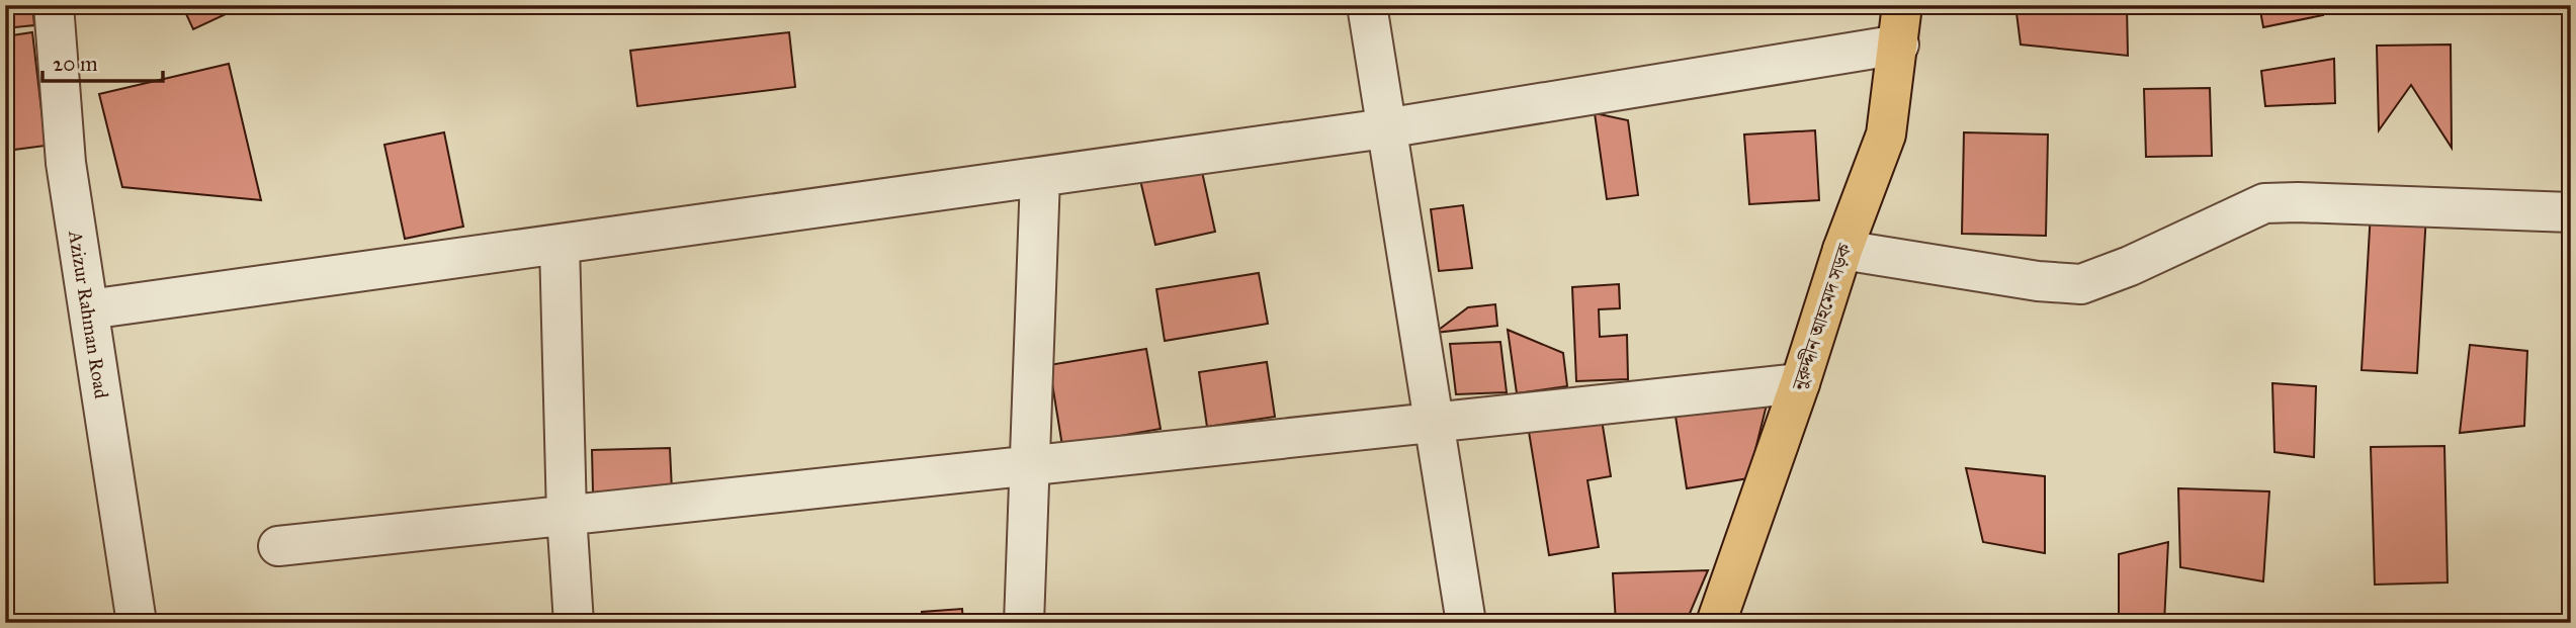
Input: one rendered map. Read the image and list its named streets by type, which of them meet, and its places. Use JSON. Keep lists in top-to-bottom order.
{
  "streets": {
    "main road": ["নুরুদ্দীন আহমেদ সড়ক"],
    "street": ["Azizur Rahman Road"]
  },
  "scale_bar": "20 m"
}
